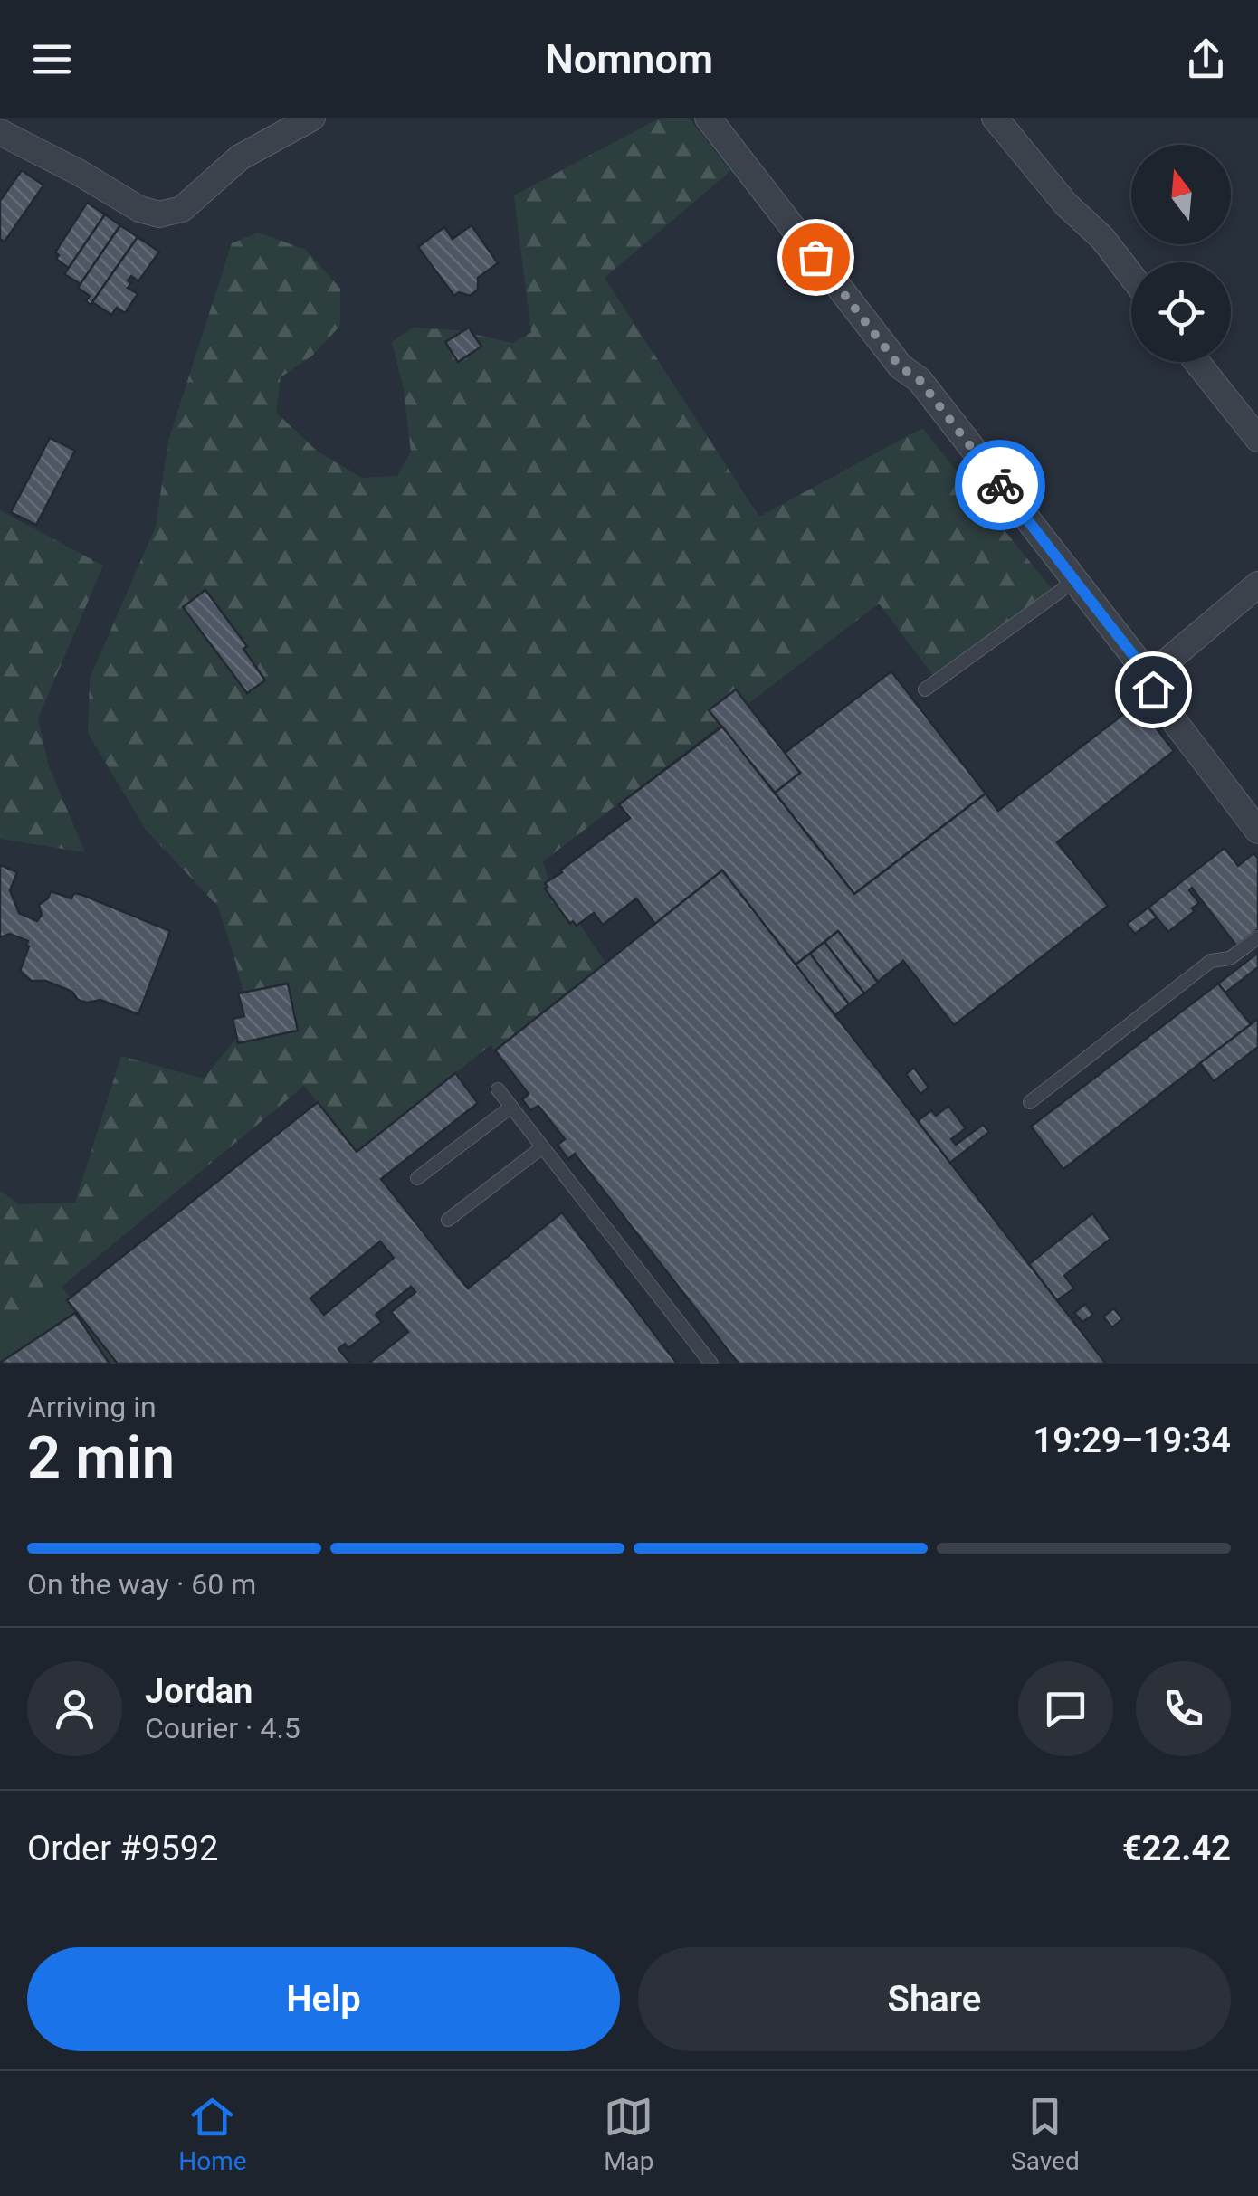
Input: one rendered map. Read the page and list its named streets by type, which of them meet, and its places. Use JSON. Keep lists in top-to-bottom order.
{
  "north": "top",
  "page": {
    "header": "Nomnom",
    "heading": ["2 min", "Arriving in", "19:29–19:34"],
    "panel": [
      "Jordan",
      "Courier · 4.5",
      "Order #9592",
      "€22.42"
    ],
    "bar": "On the way · 60 m",
    "buttons": ["Help", "Share"],
    "tabs": ["Home", "Map", "Saved"]
  }
}
